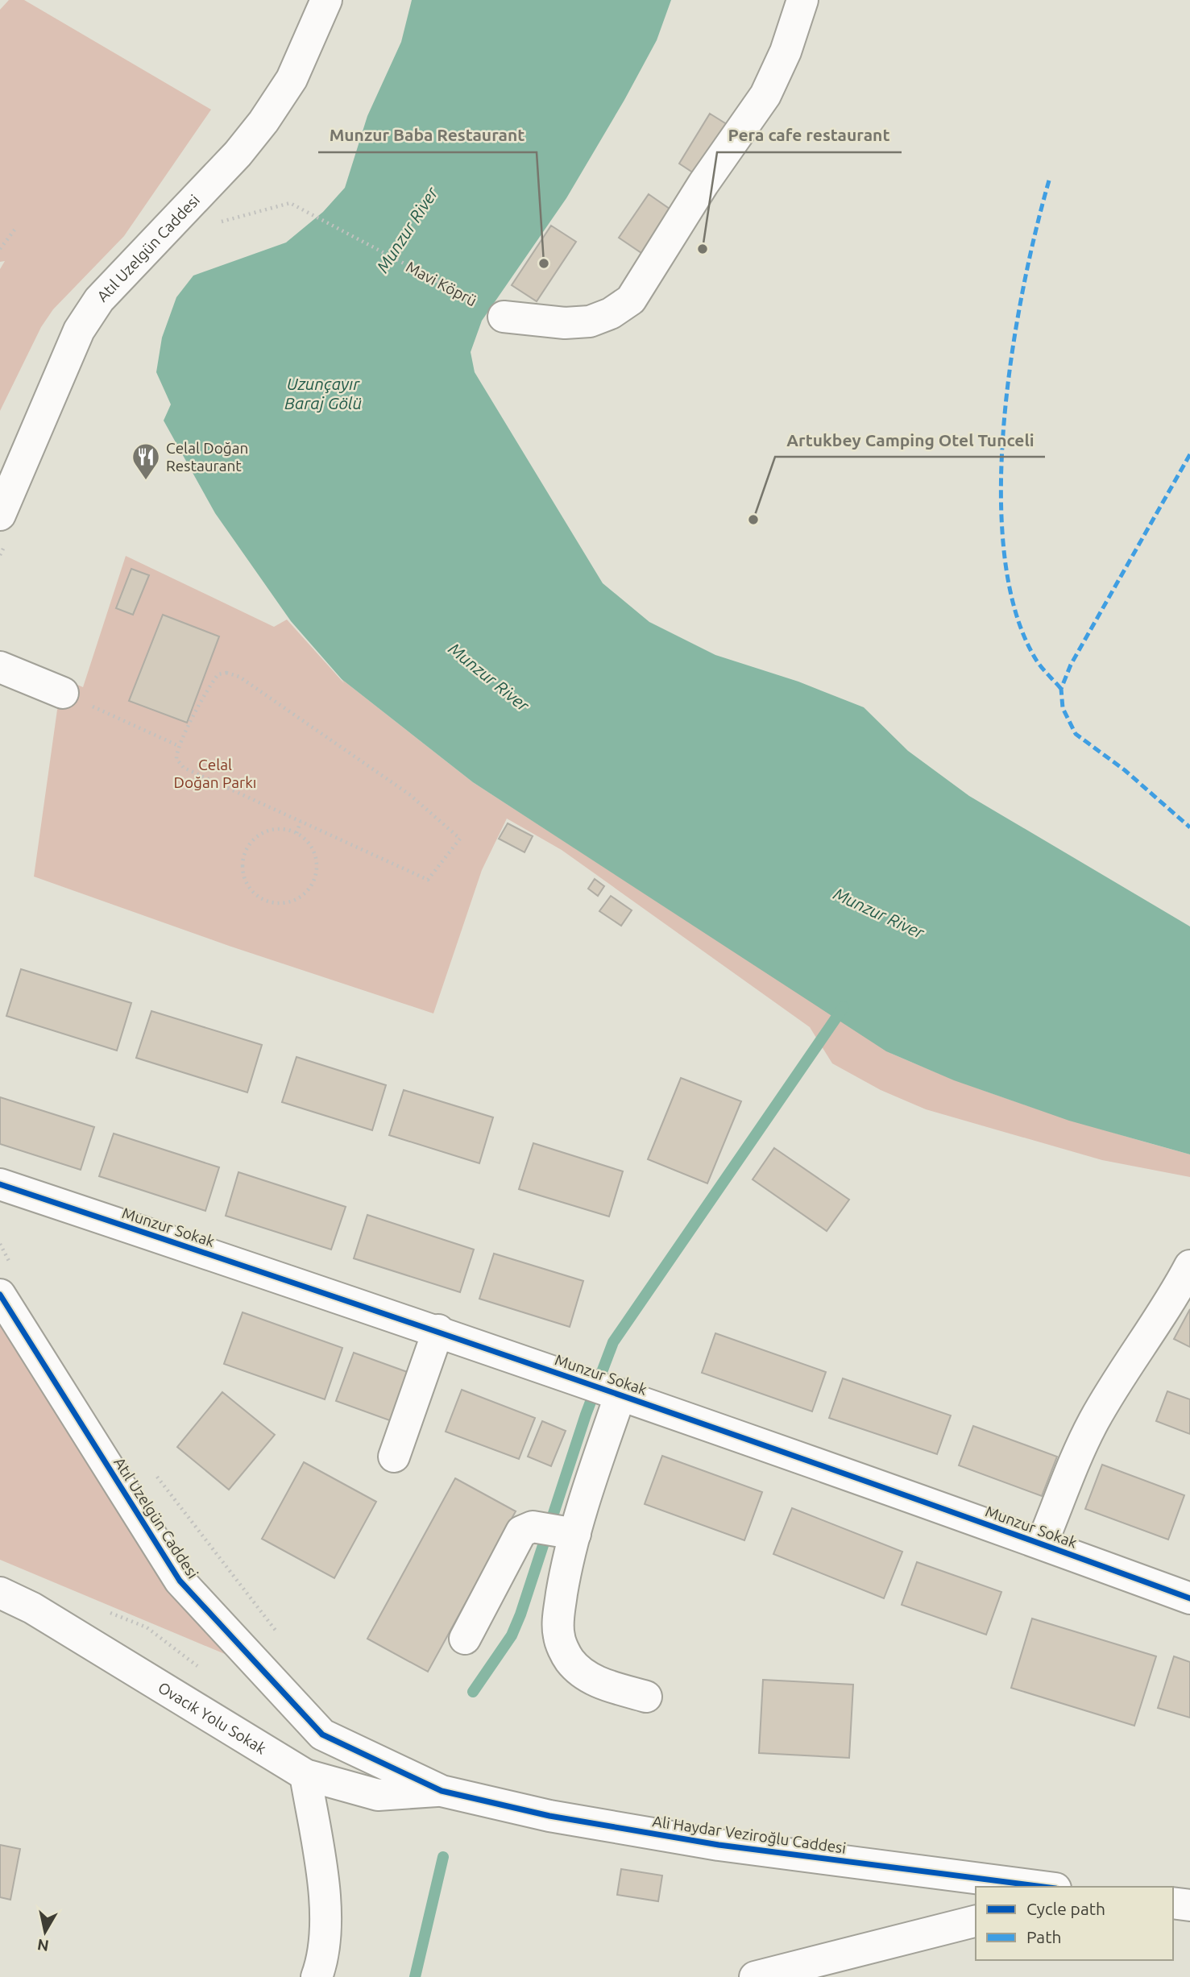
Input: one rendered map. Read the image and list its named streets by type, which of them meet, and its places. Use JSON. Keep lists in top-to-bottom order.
{
  "streets": {
    "street": [
      "Atıl Uzelgün Caddesi",
      "Munzur Sokak",
      "Ovacık Yolu Sokak",
      "Ali Haydar Veziroğlu Caddesi"
    ],
    "path": ["Mavi Köprü"]
  },
  "crossings": [
    ["Atıl Uzelgün Caddesi", "Ovacık Yolu Sokak"],
    ["Atıl Uzelgün Caddesi", "Ali Haydar Veziroğlu Caddesi"],
    ["Ovacık Yolu Sokak", "Ali Haydar Veziroğlu Caddesi"]
  ],
  "water": ["Munzur River", "Uzunçayır Baraj Gölü"],
  "parks": ["Celal Doğan Parkı"],
  "places": {
    "other": ["Pera cafe restaurant", "Munzur Baba Restaurant", "Artukbey Camping Otel Tunceli"],
    "restaurant": ["Celal Doğan Restaurant"]
  },
  "legend": ["Cycle path", "Path"],
  "north": "bottom"
}
